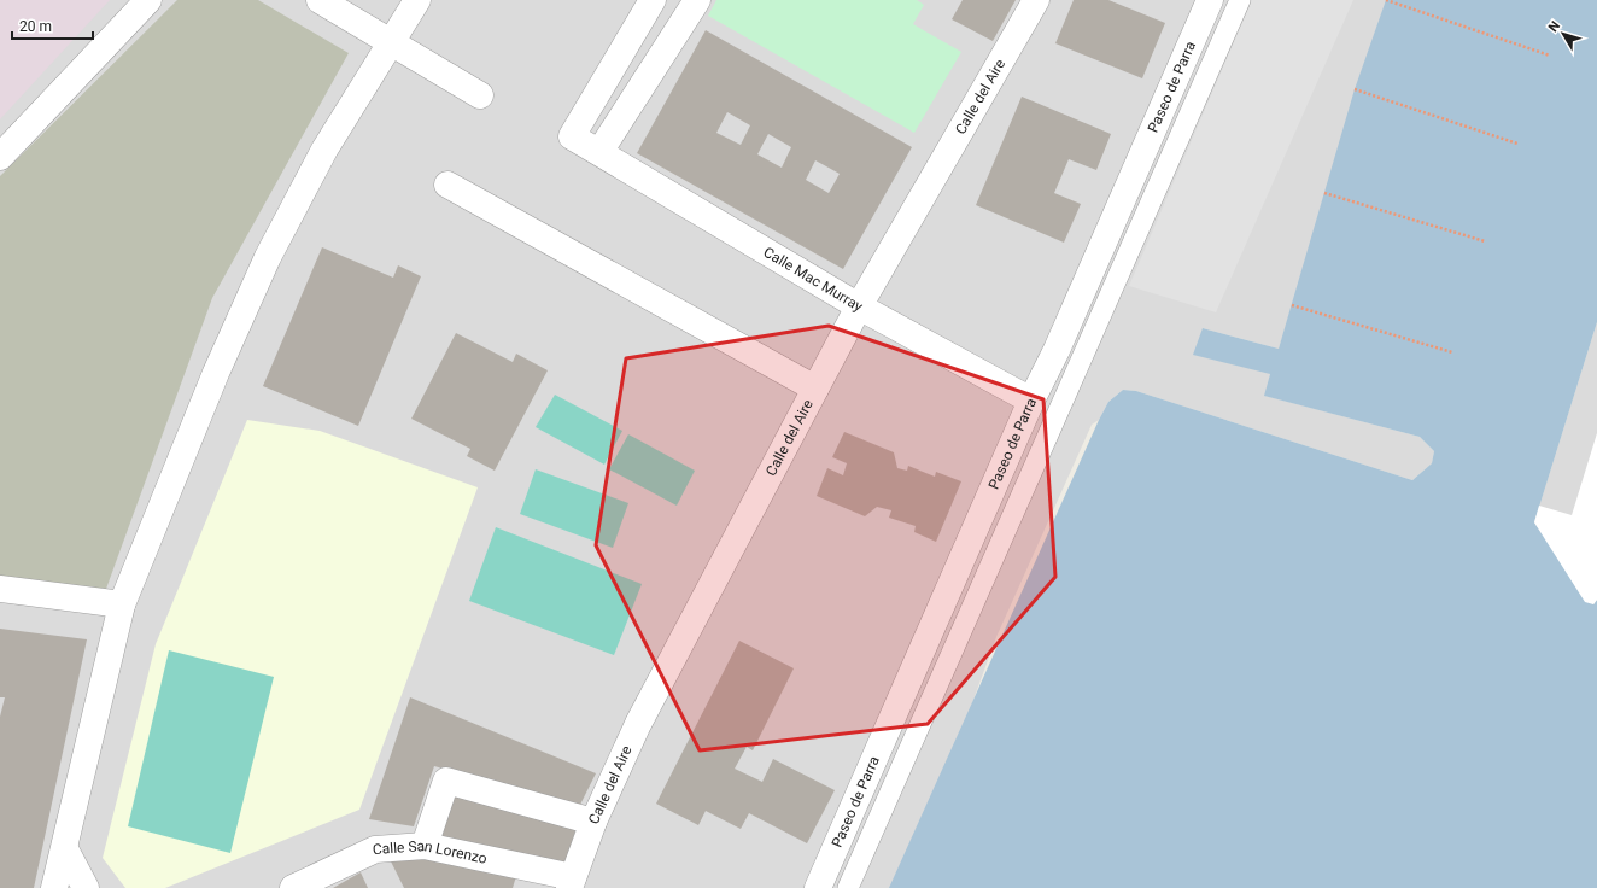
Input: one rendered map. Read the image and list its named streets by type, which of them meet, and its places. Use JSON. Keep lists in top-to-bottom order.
{
  "streets": {
    "street": [
      "Paseo de Parra",
      "Calle del Aire",
      "Calle Mac Murray",
      "Calle San Lorenzo"
    ]
  },
  "crossings": [
    ["Paseo de Parra", "Calle Mac Murray"],
    ["Calle del Aire", "Calle Mac Murray"],
    ["Calle del Aire", "Calle San Lorenzo"]
  ],
  "scale_bar": "20 m",
  "north": "top left"
}
